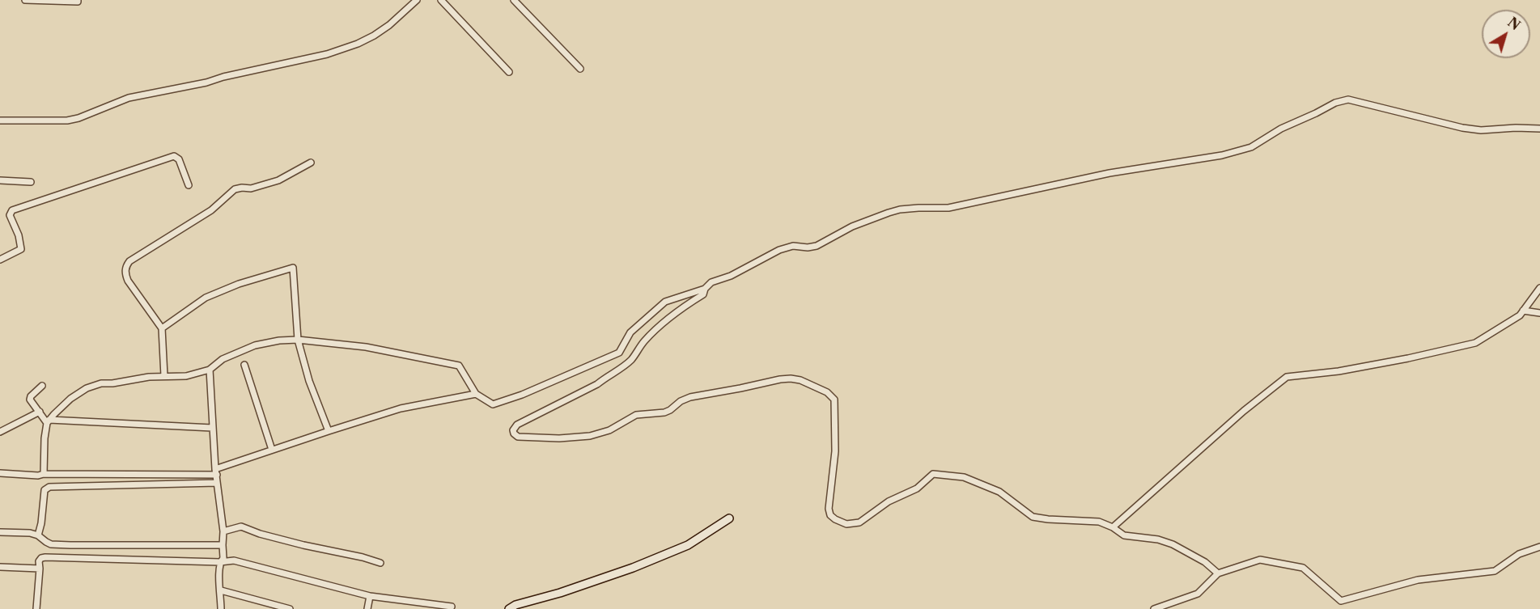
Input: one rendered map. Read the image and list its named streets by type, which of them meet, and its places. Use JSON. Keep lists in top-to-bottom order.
{
  "north": "top right"
}
